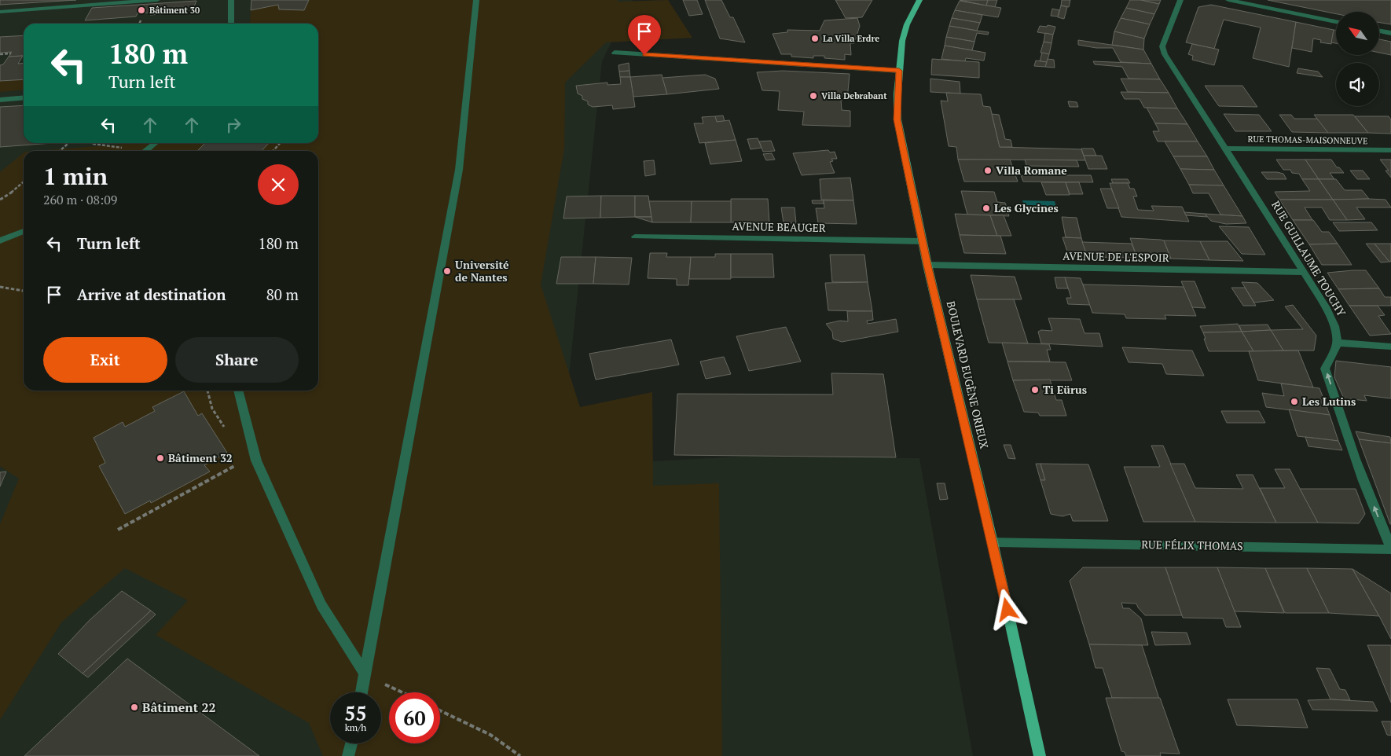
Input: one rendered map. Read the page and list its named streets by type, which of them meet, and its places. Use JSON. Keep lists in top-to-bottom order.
{
  "streets": {
    "main road": ["BOULEVARD EUGÈNE ORIEUX"],
    "street": [
      "RUE THOMAS-MAISONNEUVE",
      "AVENUE BEAUGER",
      "AVENUE DE L'ESPOIR",
      "RUE GUILLAUME TOUCHY",
      "RUE FÉLIX THOMAS"
    ]
  },
  "crossings": [
    ["RUE THOMAS-MAISONNEUVE", "RUE GUILLAUME TOUCHY"],
    ["AVENUE BEAUGER", "BOULEVARD EUGÈNE ORIEUX"],
    ["AVENUE DE L'ESPOIR", "RUE GUILLAUME TOUCHY"],
    ["AVENUE DE L'ESPOIR", "BOULEVARD EUGÈNE ORIEUX"],
    ["BOULEVARD EUGÈNE ORIEUX", "RUE FÉLIX THOMAS"]
  ],
  "places": [
    "Bâtiment 30",
    "La Villa Erdre",
    "Villa Debrabant",
    "Villa Romane",
    "Les Glycines",
    "Université de Nantes",
    "Ti Eürus",
    "Les Lutins",
    "Bâtiment 32",
    "Bâtiment 22"
  ],
  "north": "top left",
  "page": {
    "turn": ["180 m", "Turn left"],
    "heading": ["1 min", "260 m · 08:09"],
    "list": [
      {
        "name": "Turn left",
        "value": "180 m"
      },
      {
        "name": "Arrive at destination",
        "value": "80 m"
      }
    ],
    "buttons": ["Exit", "Share"],
    "speed": "55 km/h",
    "limit": "60"
  }
}
